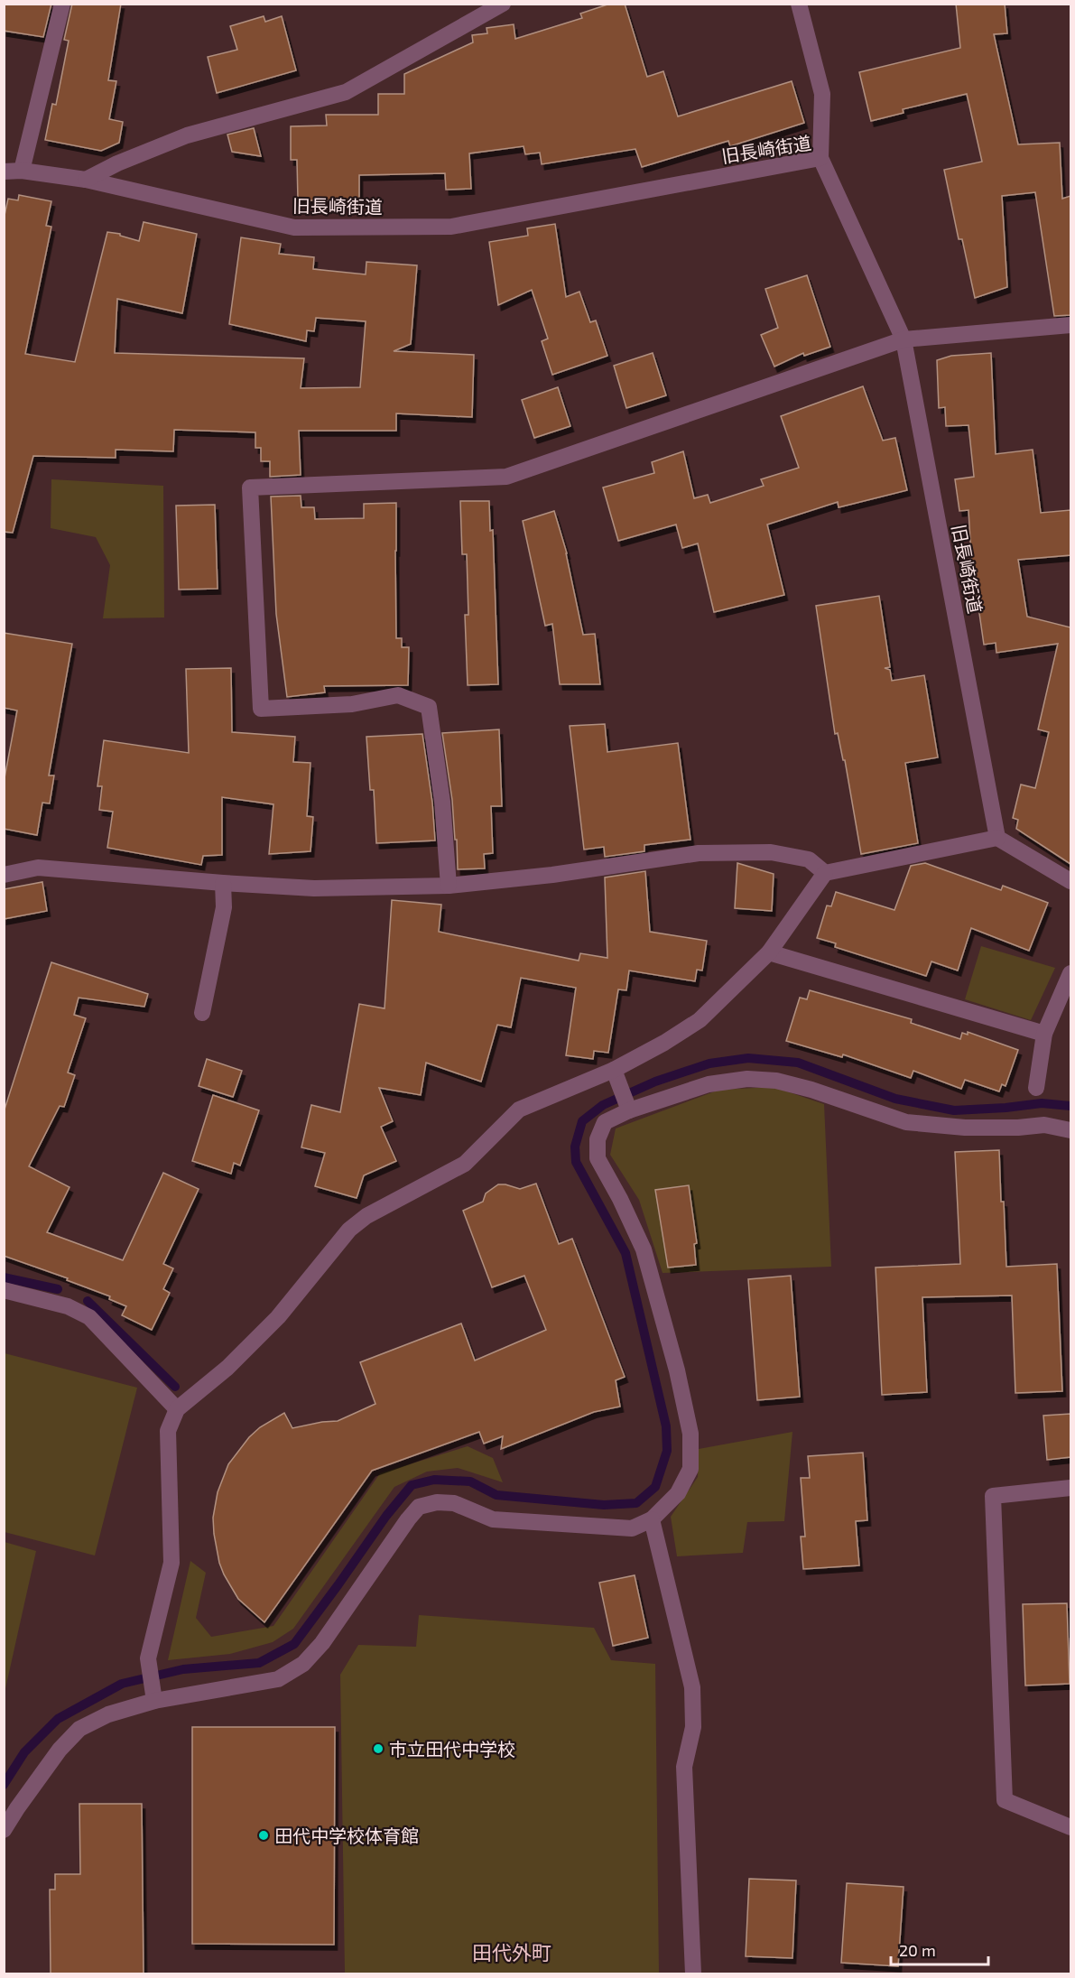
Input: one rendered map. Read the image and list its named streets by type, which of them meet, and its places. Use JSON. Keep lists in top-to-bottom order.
{
  "streets": {
    "street": ["旧長崎街道"]
  },
  "districts": ["田代外町"],
  "places": ["市立田代中学校", "田代中学校体育館"],
  "scale_bar": "20 m"
}
